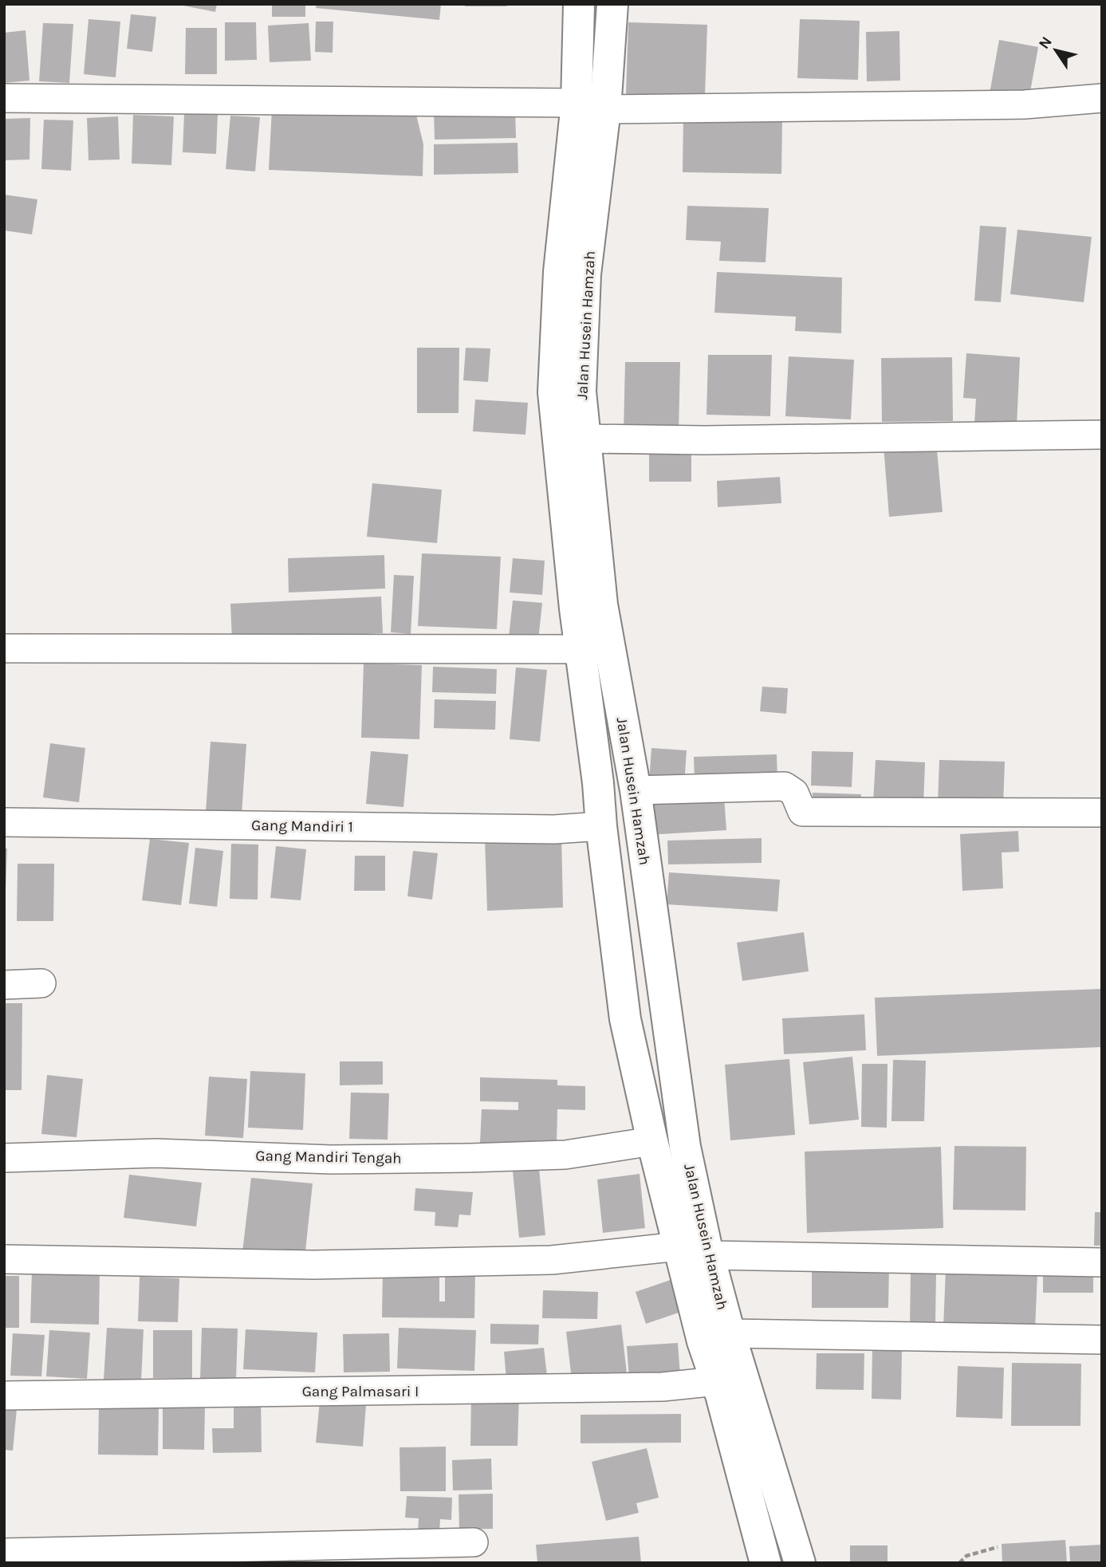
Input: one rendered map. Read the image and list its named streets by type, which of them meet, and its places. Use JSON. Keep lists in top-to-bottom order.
{
  "streets": {
    "street": [
      "Jalan Husein Hamzah",
      "Gang Mandiri 1",
      "Gang Mandiri Tengah",
      "Gang Palmasari I"
    ]
  },
  "crossings": [
    ["Jalan Husein Hamzah", "Gang Mandiri 1"],
    ["Jalan Husein Hamzah", "Gang Mandiri Tengah"],
    ["Jalan Husein Hamzah", "Gang Palmasari I"]
  ],
  "north": "top left"
}
